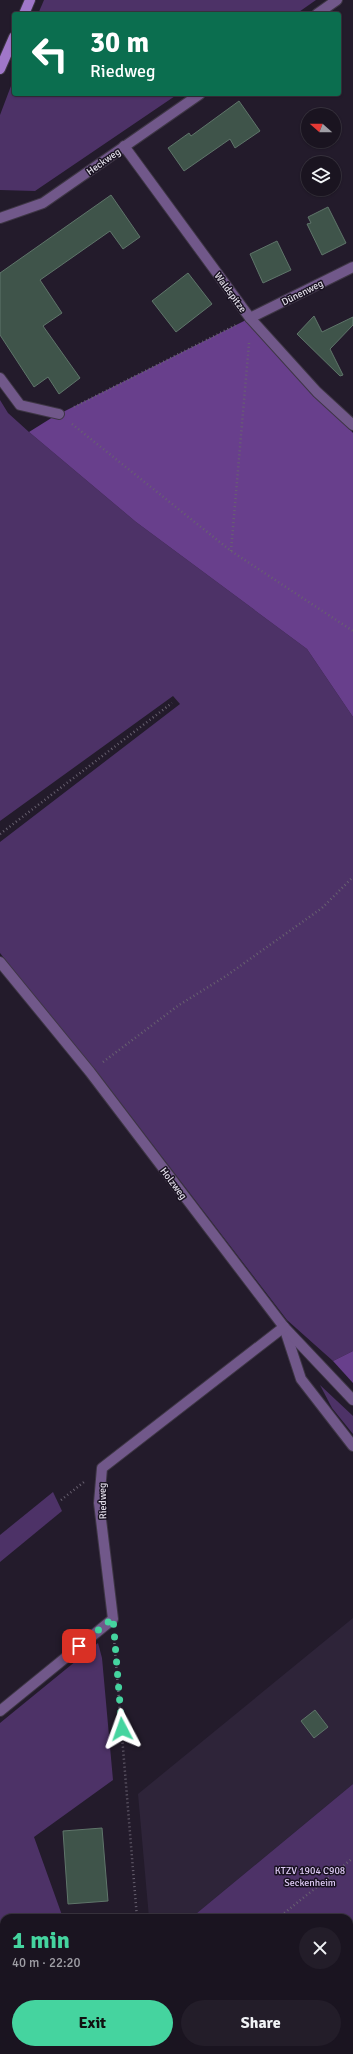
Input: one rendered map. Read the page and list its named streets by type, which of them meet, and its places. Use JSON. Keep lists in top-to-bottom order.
{
  "streets": {
    "street": [
      "Heckweg",
      "Waldspitze",
      "Dünenweg",
      "Holzweg",
      "Riedweg"
    ]
  },
  "crossings": [
    ["Heckweg", "Waldspitze"],
    ["Waldspitze", "Dünenweg"],
    ["Holzweg", "Riedweg"]
  ],
  "parks": ["KTZV 1904 C908 Seckenheim"],
  "north": "left",
  "page": {
    "turn": ["30 m", "Riedweg"],
    "heading": ["1 min", "40 m · 22:20"],
    "buttons": ["Exit", "Share"]
  }
}
